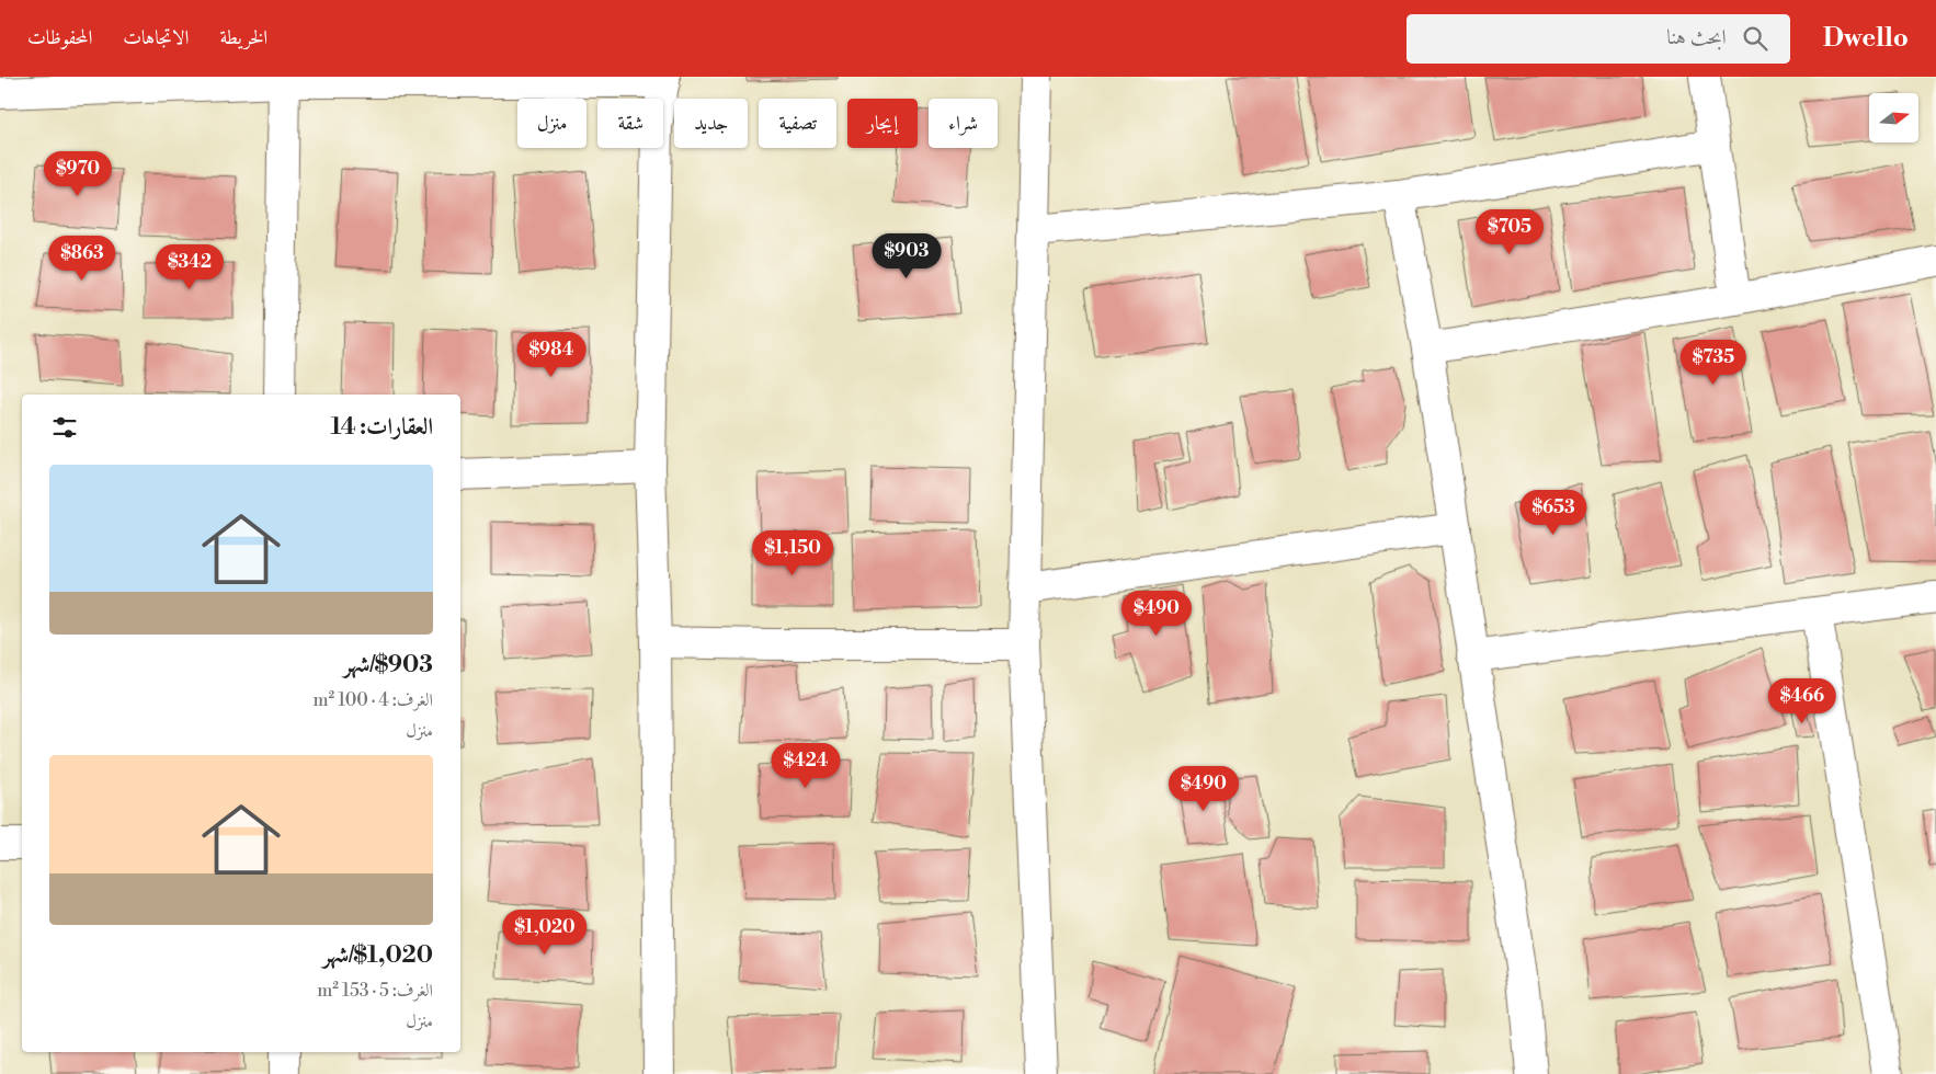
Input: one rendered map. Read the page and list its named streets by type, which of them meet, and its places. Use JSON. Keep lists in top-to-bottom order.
{
  "north": "right",
  "page": {
    "header": "Dwello",
    "search": "ابحث هنا",
    "nav": ["الخريطة", "الاتجاهات", "المحفوظات"],
    "chip": [
      "شراء",
      "إيجار",
      "تصفية",
      "جديد",
      "شقة",
      "منزل"
    ],
    "price": [
      "$970",
      "$705",
      "$903",
      "$863",
      "$342",
      "$984",
      "$735",
      "$653",
      "$1,150",
      "$490",
      "$466",
      "$424",
      "$490",
      "$1,020"
    ],
    "heading": "العقارات: 14",
    "list": [
      {
        "name": "$903/شهر",
        "note": "الغرف: 4 · 100 m² · منزل"
      },
      {
        "name": "$1,020/شهر",
        "note": "الغرف: 5 · 153 m² · منزل"
      }
    ]
  }
}
